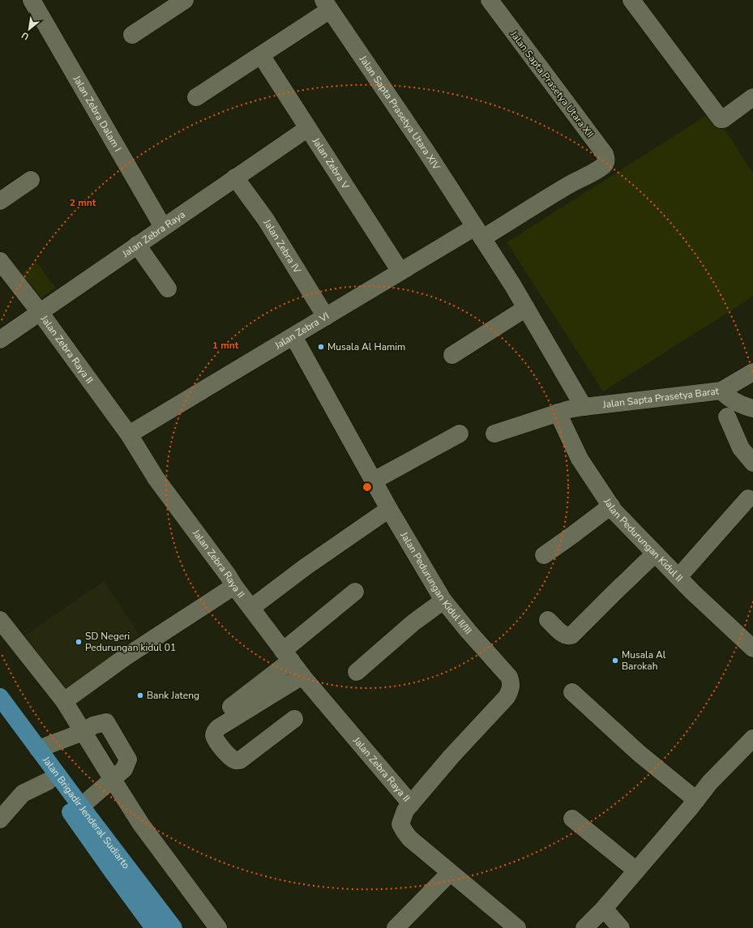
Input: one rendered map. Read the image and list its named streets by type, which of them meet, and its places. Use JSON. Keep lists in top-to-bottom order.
{
  "streets": {
    "main road": ["Jalan Brigadir Jenderal Sudiarto"],
    "street": [
      "Jalan Sapta Prasetya Utara XII",
      "Jalan Sapta Prasetya Utara XIV",
      "Jalan Zebra Dalam I",
      "Jalan Zebra V",
      "Jalan Zebra Raya",
      "Jalan Zebra IV",
      "Jalan Zebra VI",
      "Jalan Zebra Raya II",
      "Jalan Sapta Prasetya Barat",
      "Jalan Pedurungan Kidul II",
      "Jalan Pedurungan Kidul II/III"
    ]
  },
  "crossings": [
    ["Jalan Sapta Prasetya Utara XII", "Jalan Zebra VI"],
    ["Jalan Sapta Prasetya Utara XIV", "Jalan Zebra VI"],
    ["Jalan Sapta Prasetya Utara XIV", "Jalan Sapta Prasetya Barat"],
    ["Jalan Zebra Dalam I", "Jalan Zebra Raya"],
    ["Jalan Zebra V", "Jalan Zebra Raya"],
    ["Jalan Zebra V", "Jalan Zebra VI"],
    ["Jalan Zebra Raya", "Jalan Zebra IV"],
    ["Jalan Zebra Raya", "Jalan Zebra Raya II"],
    ["Jalan Zebra IV", "Jalan Zebra VI"],
    ["Jalan Zebra VI", "Jalan Zebra Raya II"],
    ["Jalan Zebra VI", "Jalan Pedurungan Kidul II/III"],
    ["Jalan Zebra Raya II", "Jalan Pedurungan Kidul II/III"],
    ["Jalan Sapta Prasetya Barat", "Jalan Pedurungan Kidul II"]
  ],
  "places": [
    "Musala Al Hamim",
    "SD Negeri Pedurungan kidul 01",
    "Musala Al Barokah",
    "Bank Jateng"
  ],
  "north": "bottom left",
  "rings": ["2 mnt", "1 mnt"]
}
